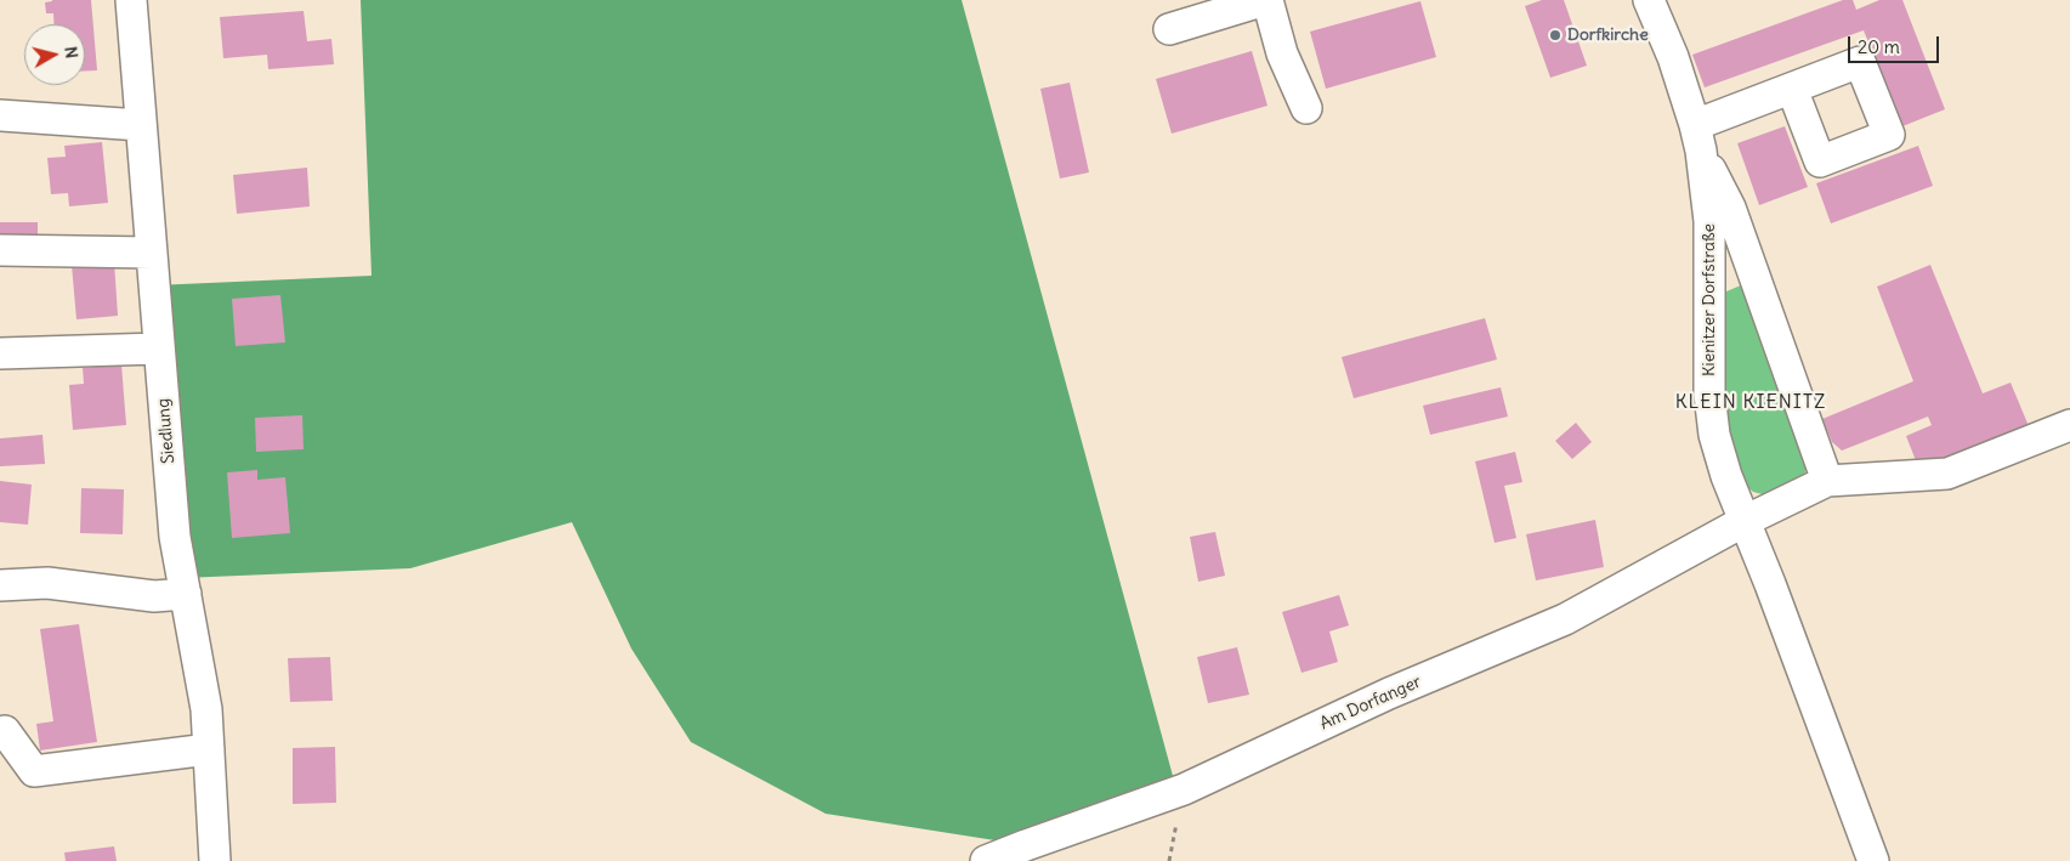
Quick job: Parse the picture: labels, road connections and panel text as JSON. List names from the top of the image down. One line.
{"streets":{"street":["Kienitzer Dorfstraße","Siedlung","Am Dorfanger"]},"crossings":[["Kienitzer Dorfstraße","Am Dorfanger"]],"districts":["KLEIN KIENITZ"],"places":["Dorfkirche"],"scale_bar":"20 m","north":"right"}
